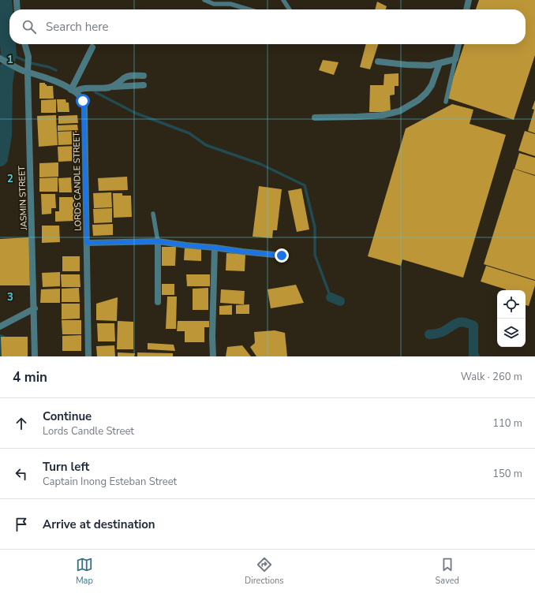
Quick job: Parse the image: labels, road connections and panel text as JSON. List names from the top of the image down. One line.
{"streets":{"street":["LORDS CANDLE STREET","JASMIN STREET"]},"crossings":[["LORDS CANDLE STREET","JASMIN STREET"]],"page":{"search":"Search here","heading":["4 min","Walk · 260 m"],"list":[["Continue","Lords Candle Street","110 m"],["Turn left","Captain Inong Esteban Street","150 m"],"Arrive at destination"],"nav":["Map","Directions","Saved"]},"grid":{"rows":["1","2","3"]}}
